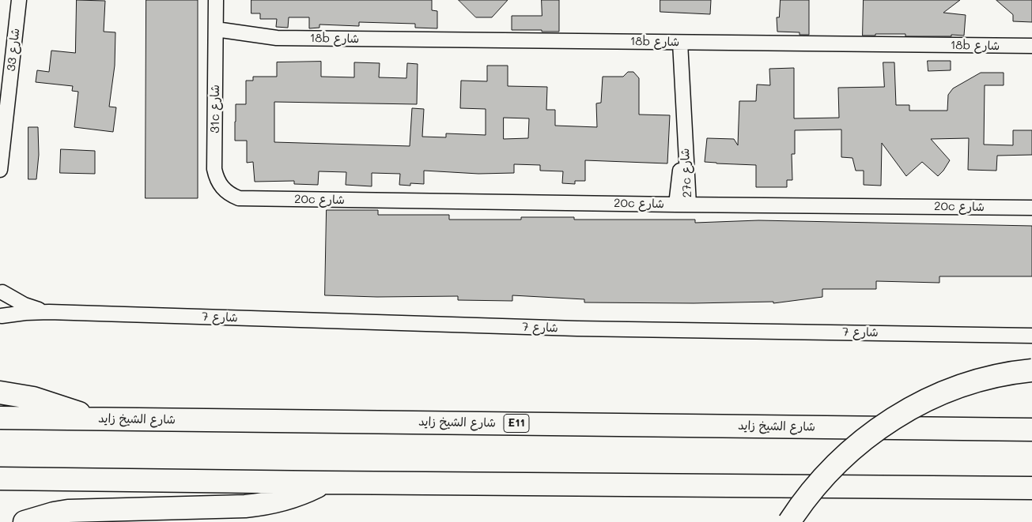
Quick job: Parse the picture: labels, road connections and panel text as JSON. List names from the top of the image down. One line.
{"streets":{"highway":["شارع الشيخ زايد","E11"],"street":["18b شارع","شارع 33","31c شارع","27c شارع","20c شارع","شارع 7"]},"crossings":[["18b شارع","31c شارع"],["18b شارع","27c شارع"],["31c شارع","20c شارع"],["27c شارع","20c شارع"]]}
